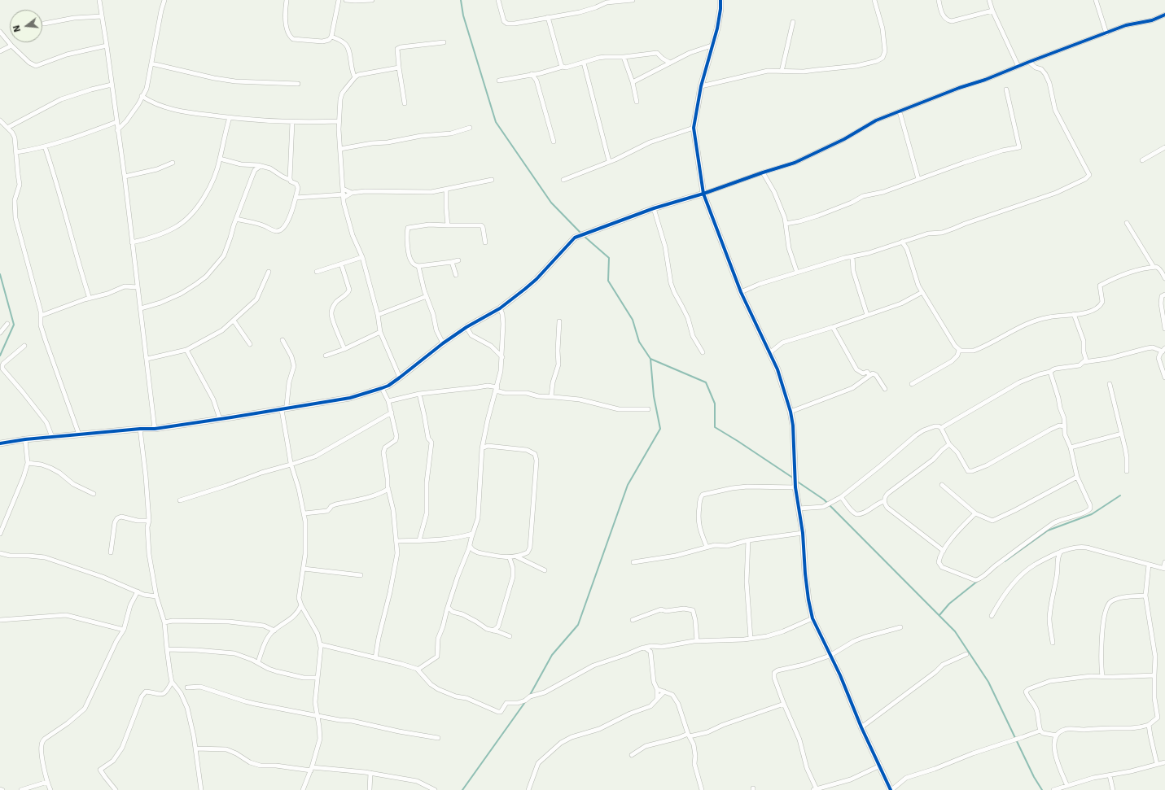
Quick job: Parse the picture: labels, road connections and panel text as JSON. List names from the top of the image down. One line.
{"north":"left"}
